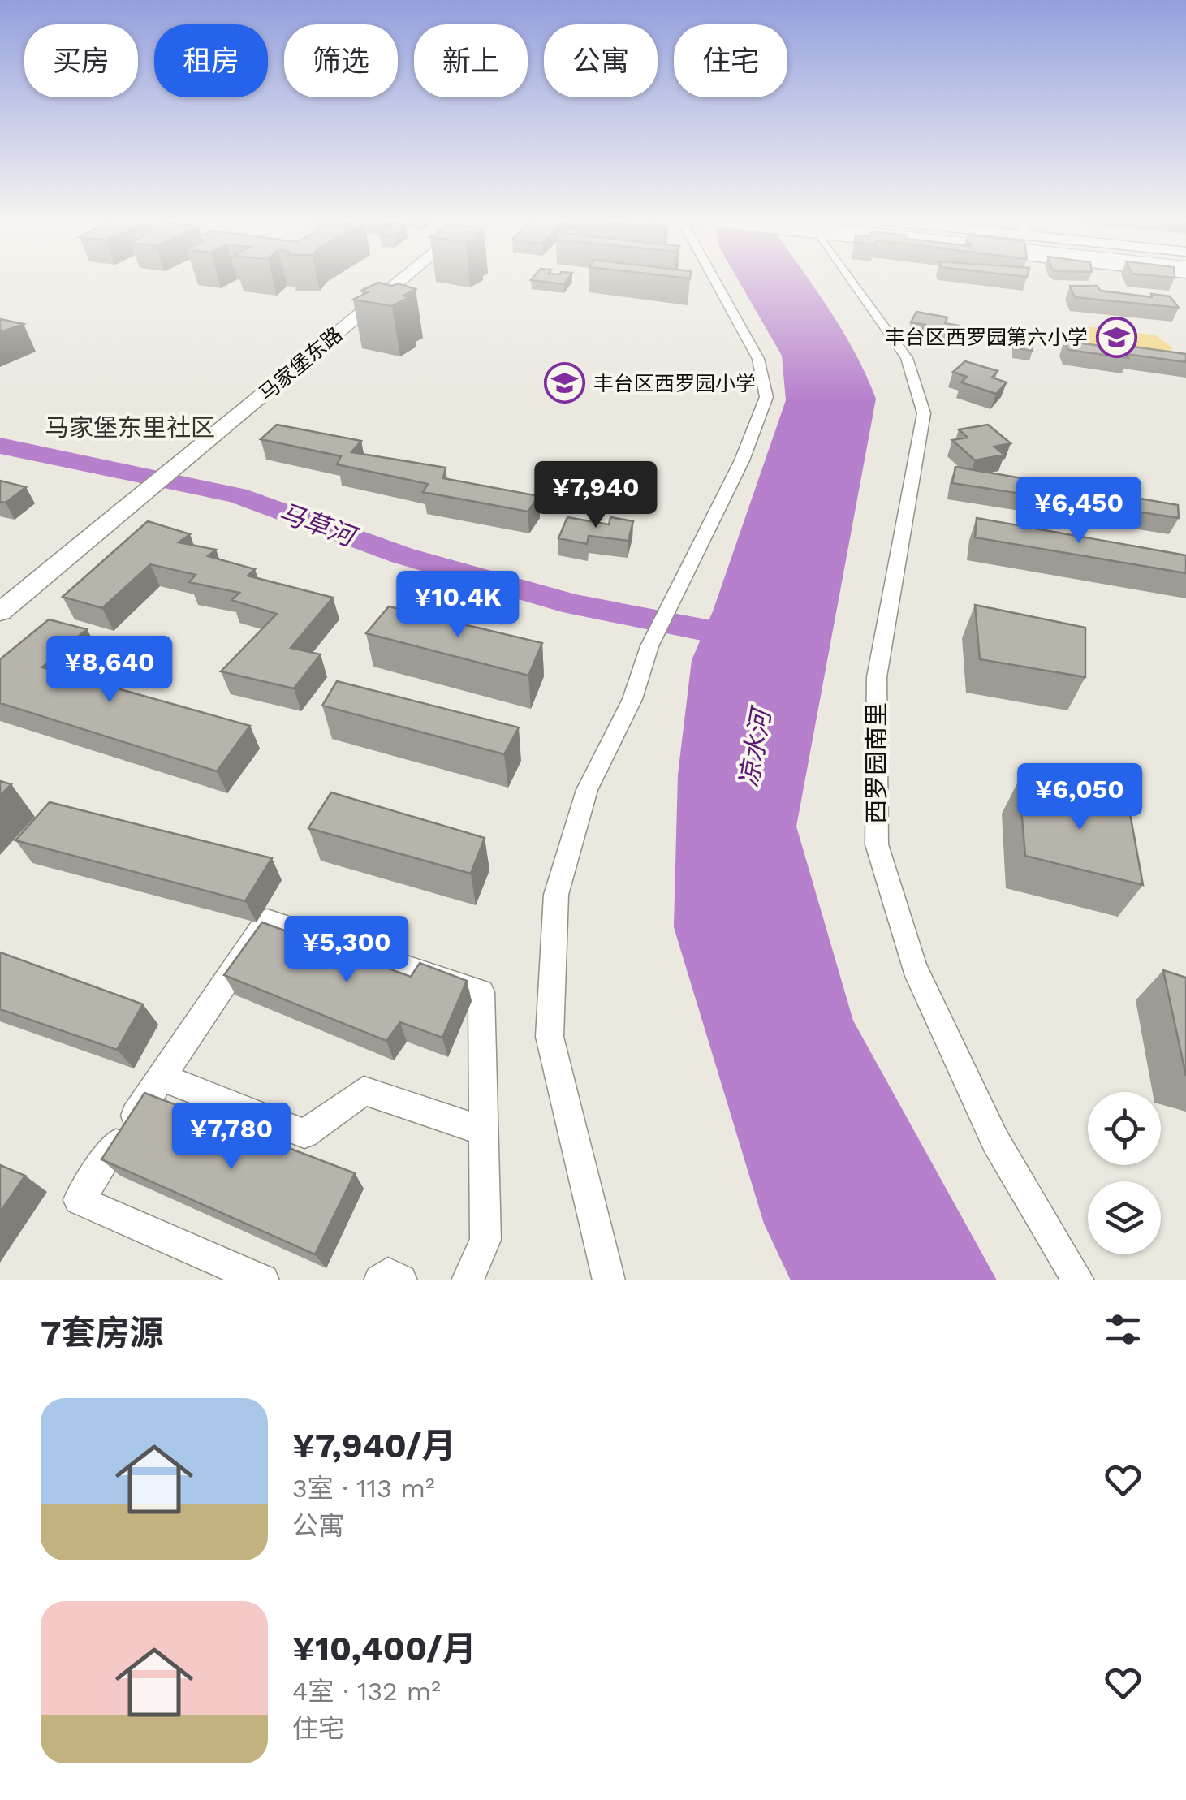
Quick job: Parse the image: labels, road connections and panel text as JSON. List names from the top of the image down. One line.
{"streets":{"main road":["马家堡东路"],"street":["西罗园南里"]},"districts":["马家堡东里社区"],"water":["马草河","凉水河"],"places":{"school or university":["丰台区西罗园第六小学","丰台区西罗园小学"]},"page":{"chip":["买房","租房","筛选","新上","公寓","住宅"],"price":["¥7,940","¥6,450","¥10.4K","¥8,640","¥6,050","¥5,300","¥7,780"],"heading":"7套房源","list":[{"name":"¥7,940/月","note":"3室 · 113 m² · 公寓"},{"name":"¥10,400/月","note":"4室 · 132 m² · 住宅"}]}}
